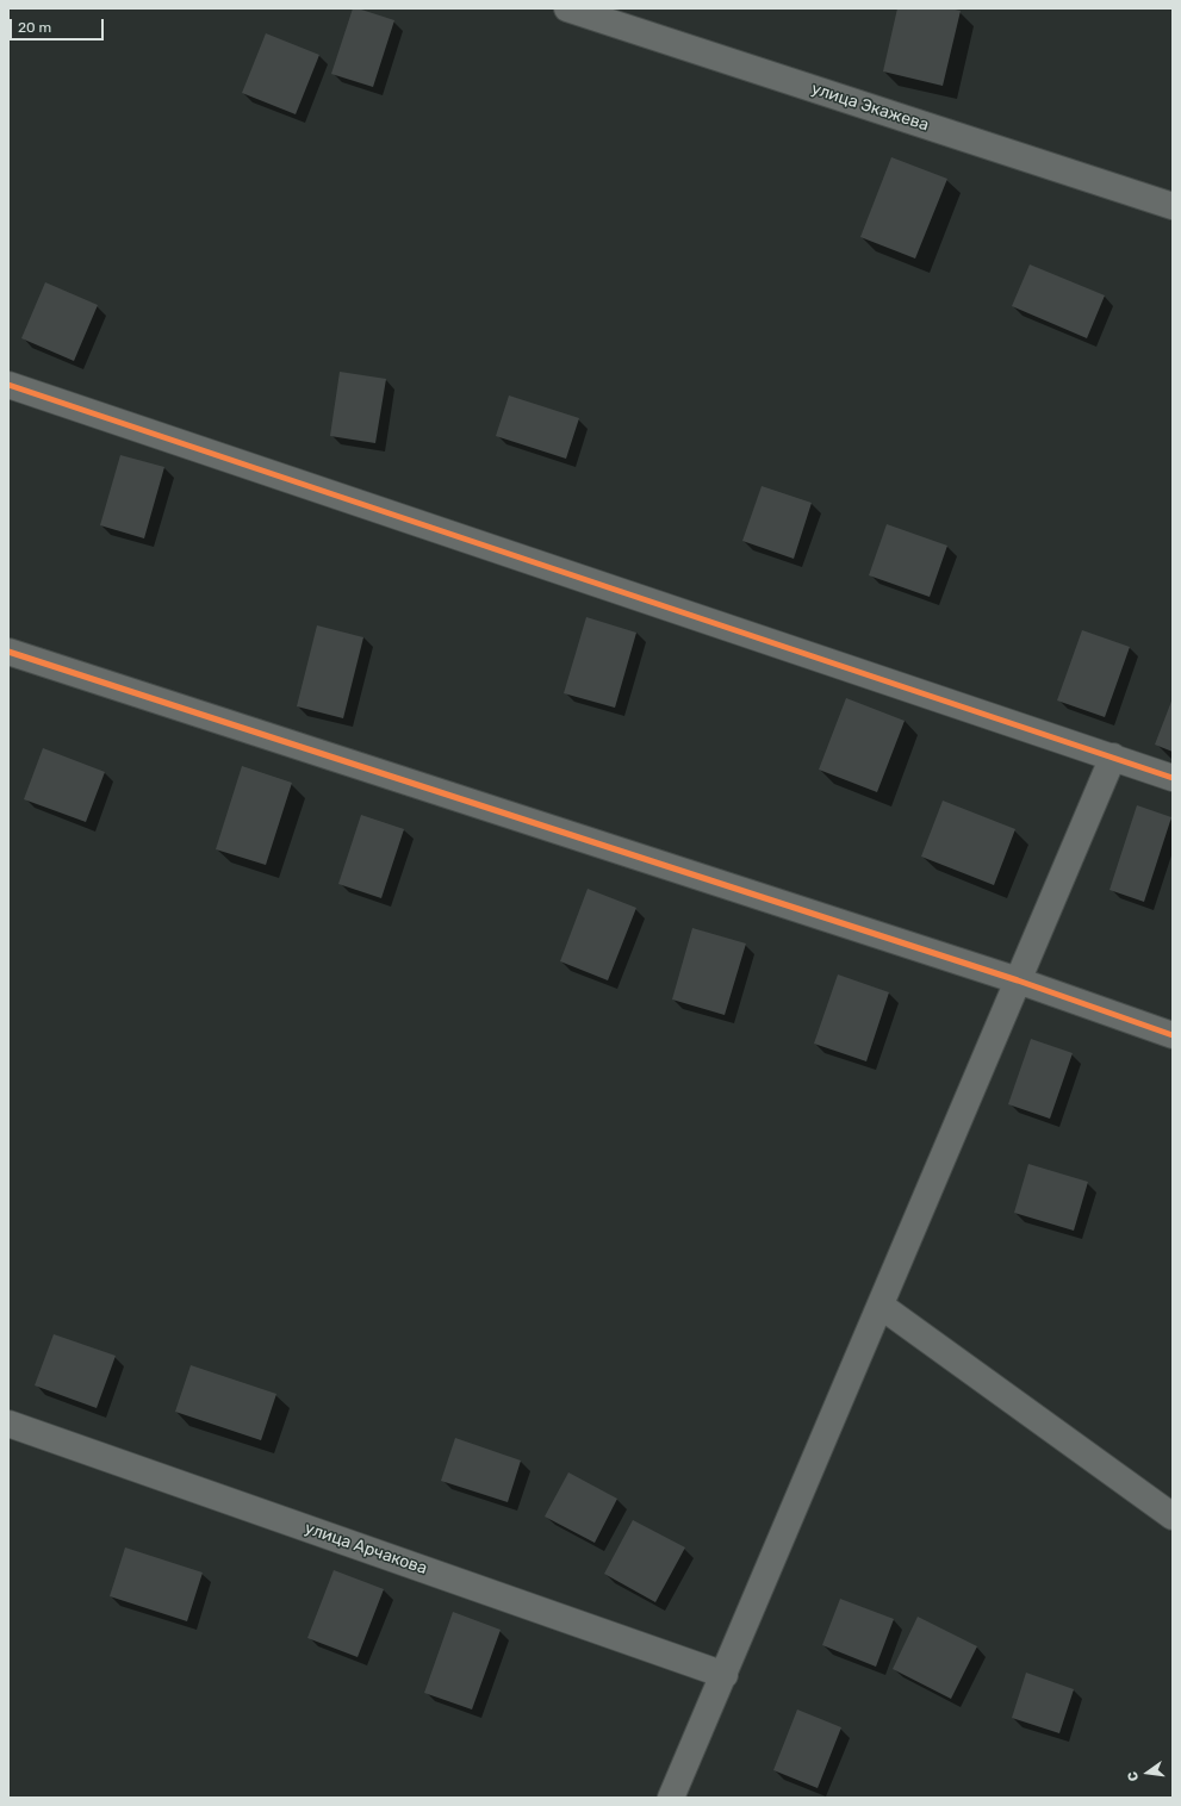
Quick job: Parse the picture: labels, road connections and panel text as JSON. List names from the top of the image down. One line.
{"streets":{"street":["улица Экажева","улица Арчакова"]},"scale_bar":"20 m","north":"left"}
